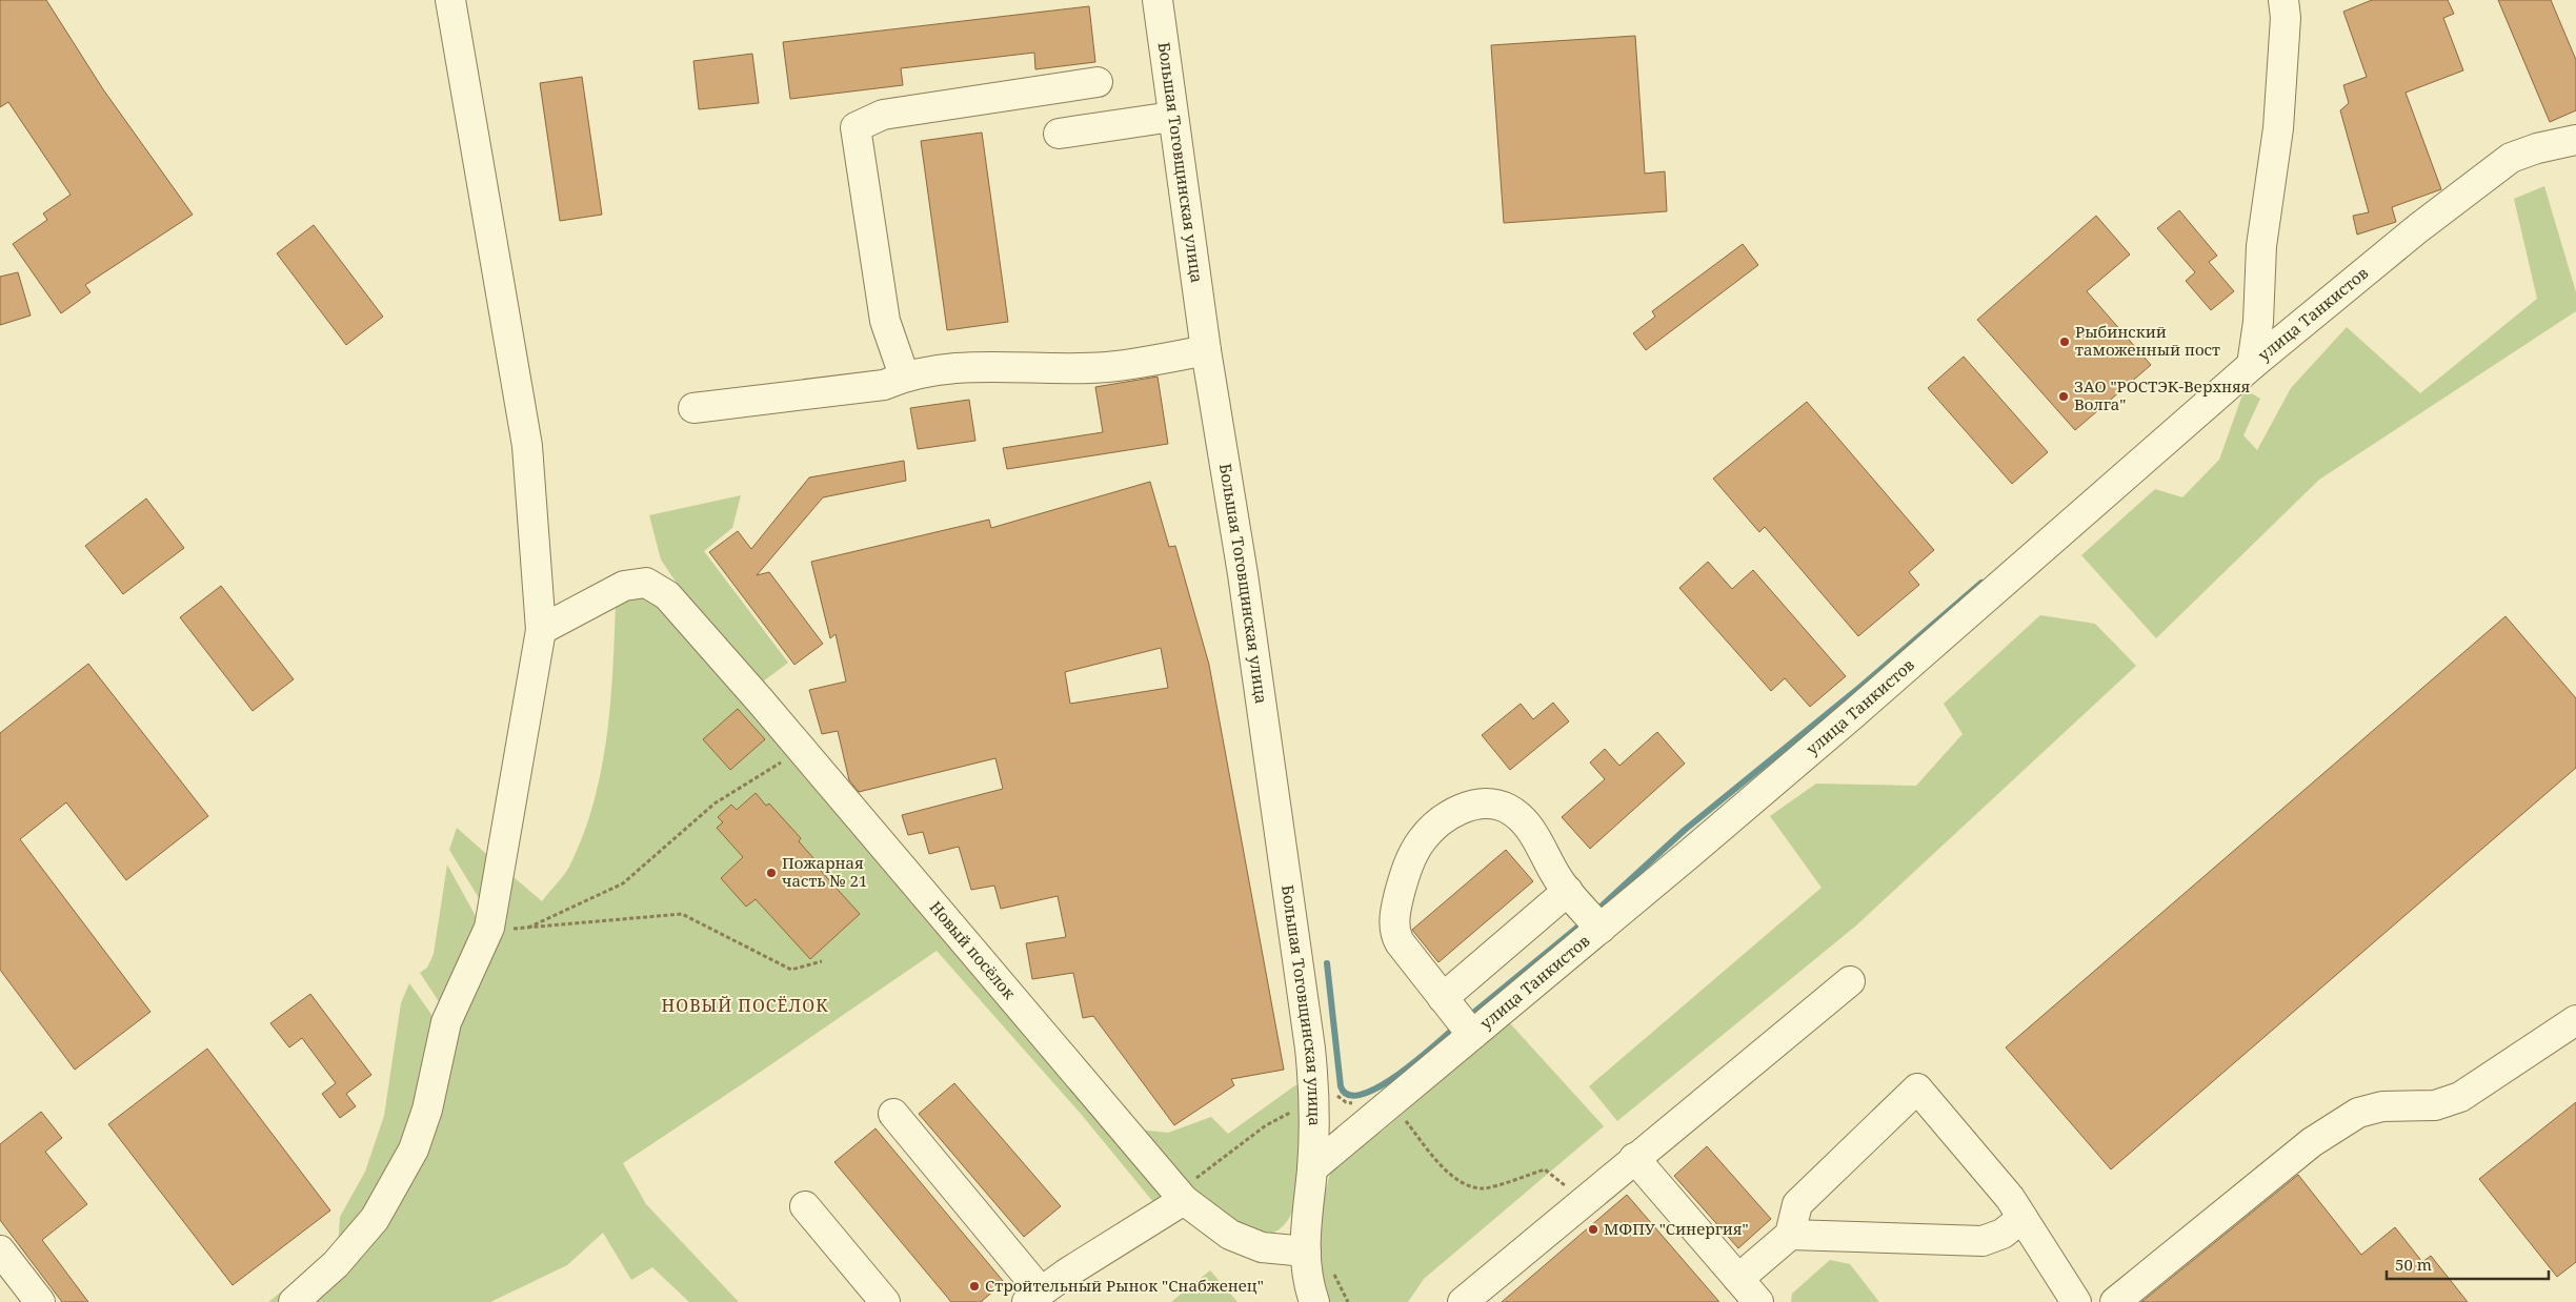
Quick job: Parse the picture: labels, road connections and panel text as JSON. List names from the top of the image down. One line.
{"streets":{"street":["Большая Тоговщинская улица","улица Танкистов","Новый посёлок"]},"crossings":[["Большая Тоговщинская улица","улица Танкистов"]],"districts":["НОВЫЙ ПОСЁЛОК"],"places":["Рыбинский таможенный пост","ЗАО \"РОСТЭК-Верхняя Волга\"","Пожарная часть № 21","МФПУ \"Синергия\"","Стройтельный Рынок \"Снабженец\""],"scale_bar":"50 m"}
